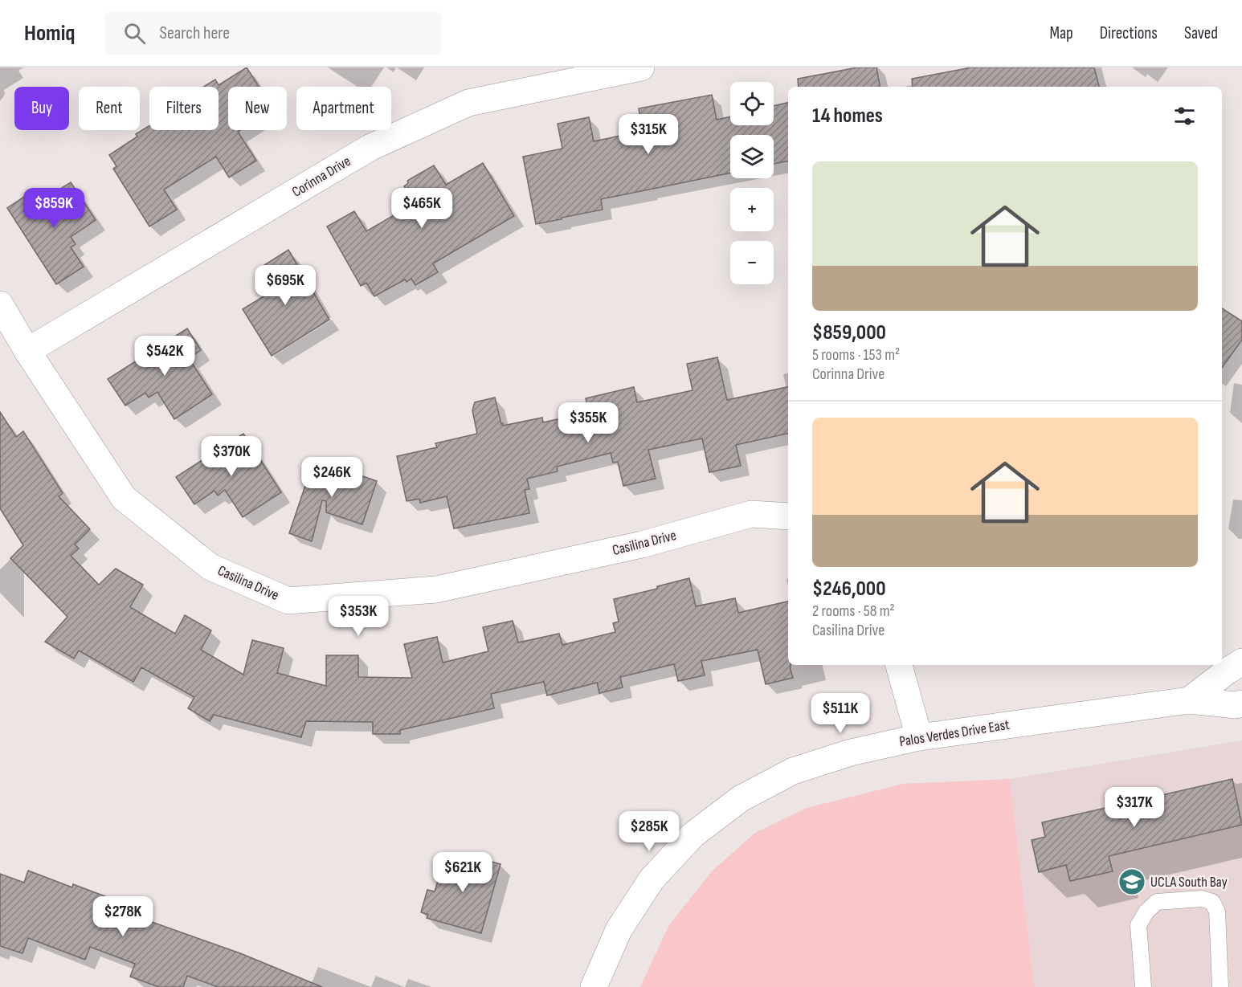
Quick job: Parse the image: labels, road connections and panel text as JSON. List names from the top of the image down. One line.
{"streets":{"street":["Corinna Drive","Casilina Drive","Palos Verdes Drive East"]},"crossings":[["Corinna Drive","Casilina Drive"]],"places":{"school or university":["UCLA South Bay"]},"page":{"header":"Homiq","search":"Search here","nav":["Map","Directions","Saved"],"map_buttons":["+","−"],"chip":["Buy","Rent","Filters","New","Apartment"],"heading":"14 homes","price":["$315K","$859K","$465K","$695K","$542K","$355K","$370K","$246K","$353K","$511K","$317K","$285K","$621K","$278K"],"list":[{"name":"$859,000","note":"5 rooms · 153 m² · Corinna Drive"},{"name":"$246,000","note":"2 rooms · 58 m² · Casilina Drive"}]}}
